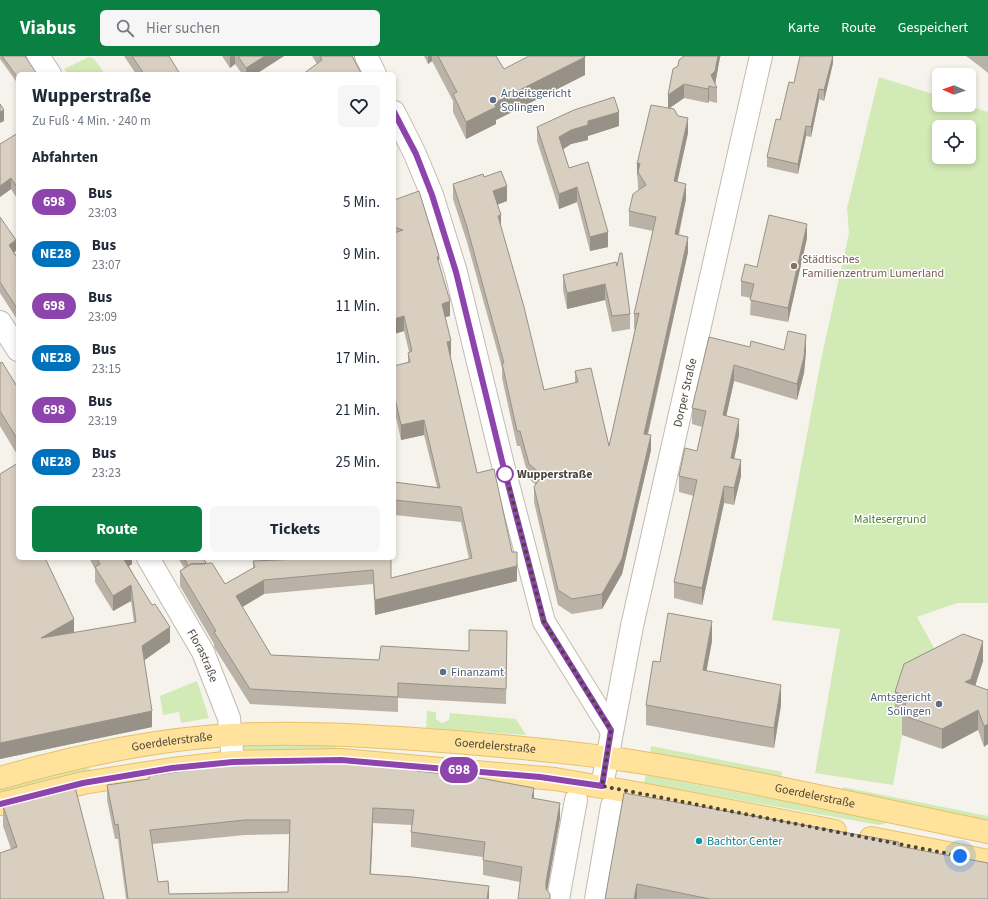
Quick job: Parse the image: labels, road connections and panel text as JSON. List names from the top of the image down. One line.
{"streets":{"main road":["Goerdelerstraße"],"street":["Dorper Straße","Florastraße"]},"crossings":[["Florastraße","Goerdelerstraße"]],"parks":["Maltesergrund"],"places":["Arbeitsgericht Solingen","Städtisches Familienzentrum Lumerland","Wupperstraße","Finanzamt","Amtsgericht Solingen","Bachtor Center"],"lines":["bus line 698"],"north":"left","page":{"header":"Viabus","search":"Hier suchen","nav":["Karte","Route","Gespeichert"],"on_map":"698","heading":[["Wupperstraße","Zu Fuß · 4 Min. · 240 m"],"Abfahrten"],"list":[{"mark":"698","name":"Bus","note":"23:03","value":"5 Min."},{"mark":"NE28","name":"Bus","note":"23:07","value":"9 Min."},{"mark":"698","name":"Bus","note":"23:09","value":"11 Min."},{"mark":"NE28","name":"Bus","note":"23:15","value":"17 Min."},{"mark":"698","name":"Bus","note":"23:19","value":"21 Min."},{"mark":"NE28","name":"Bus","note":"23:23","value":"25 Min."}],"buttons":["Route","Tickets"]}}
